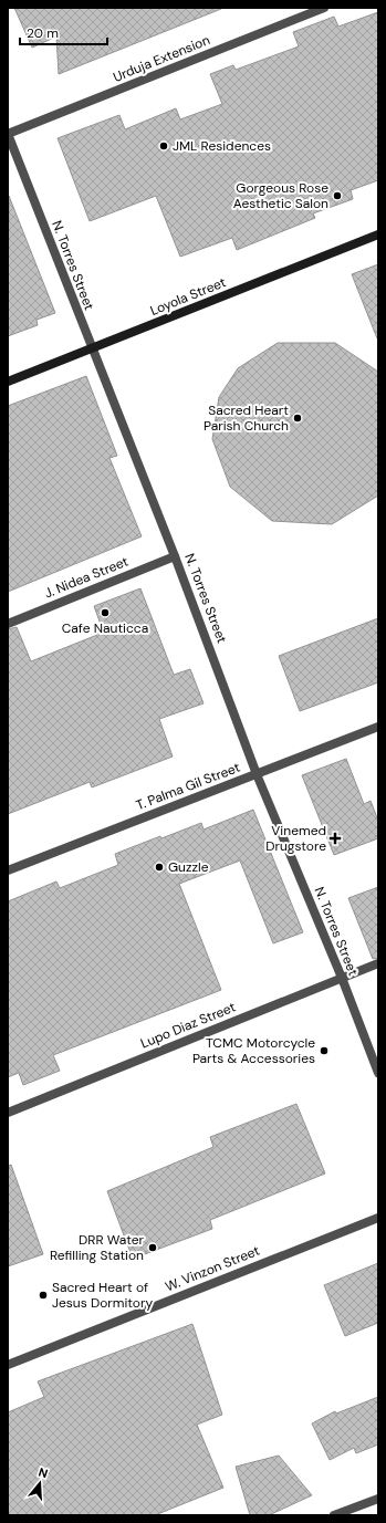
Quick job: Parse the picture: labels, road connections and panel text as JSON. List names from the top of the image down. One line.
{"streets":{"main road":["Loyola Street"],"street":["Urduja Extension","N. Torres Street","J. Nidea Street","T. Palma Gil Street","Lupo Diaz Street","W. Vinzon Street"]},"crossings":[["Urduja Extension","N. Torres Street"],["N. Torres Street","Loyola Street"],["N. Torres Street","J. Nidea Street"],["N. Torres Street","T. Palma Gil Street"],["N. Torres Street","Lupo Diaz Street"]],"places":{"other":["JML Residences","Gorgeous Rose Aesthetic Salon","Sacred Heart Parish Church","Cafe Nauticca","Guzzle","TCMC Motorcycle Parts & Accessories","DRR Water Refilling Station","Sacred Heart of Jesus Dormitory"],"health":["Vinemed Drugstore"]},"scale_bar":"20 m","north":"top"}
